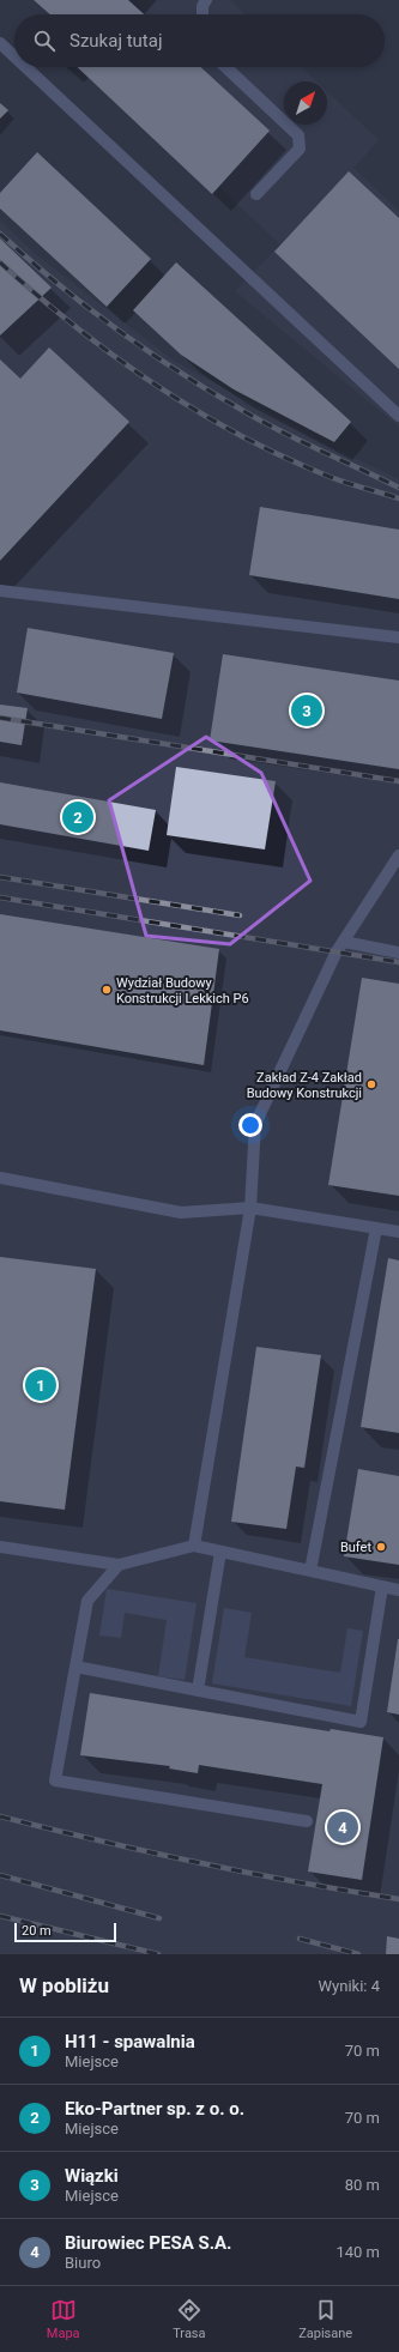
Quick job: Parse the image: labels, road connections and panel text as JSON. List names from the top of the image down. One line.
{"places":["Wydział Budowy Konstrukcji Lekkich P6","Zakład Z-4 Zakład Budowy Konstrukcji","Bufet"],"scale_bar":"20 m","north":"top right","page":{"search":"Szukaj tutaj","pins":["3","2","1","4"],"scale":"20 m","heading":["W pobliżu","Wyniki: 4"],"list":[{"mark":"1","name":"H11 - spawalnia","note":"Miejsce","value":"70 m"},{"mark":"2","name":"Eko-Partner sp. z o. o.","note":"Miejsce","value":"70 m"},{"mark":"3","name":"Wiązki","note":"Miejsce","value":"80 m"},{"mark":"4","name":"Biurowiec PESA S.A.","note":"Biuro","value":"140 m"}],"nav":["Mapa","Trasa","Zapisane"]}}
